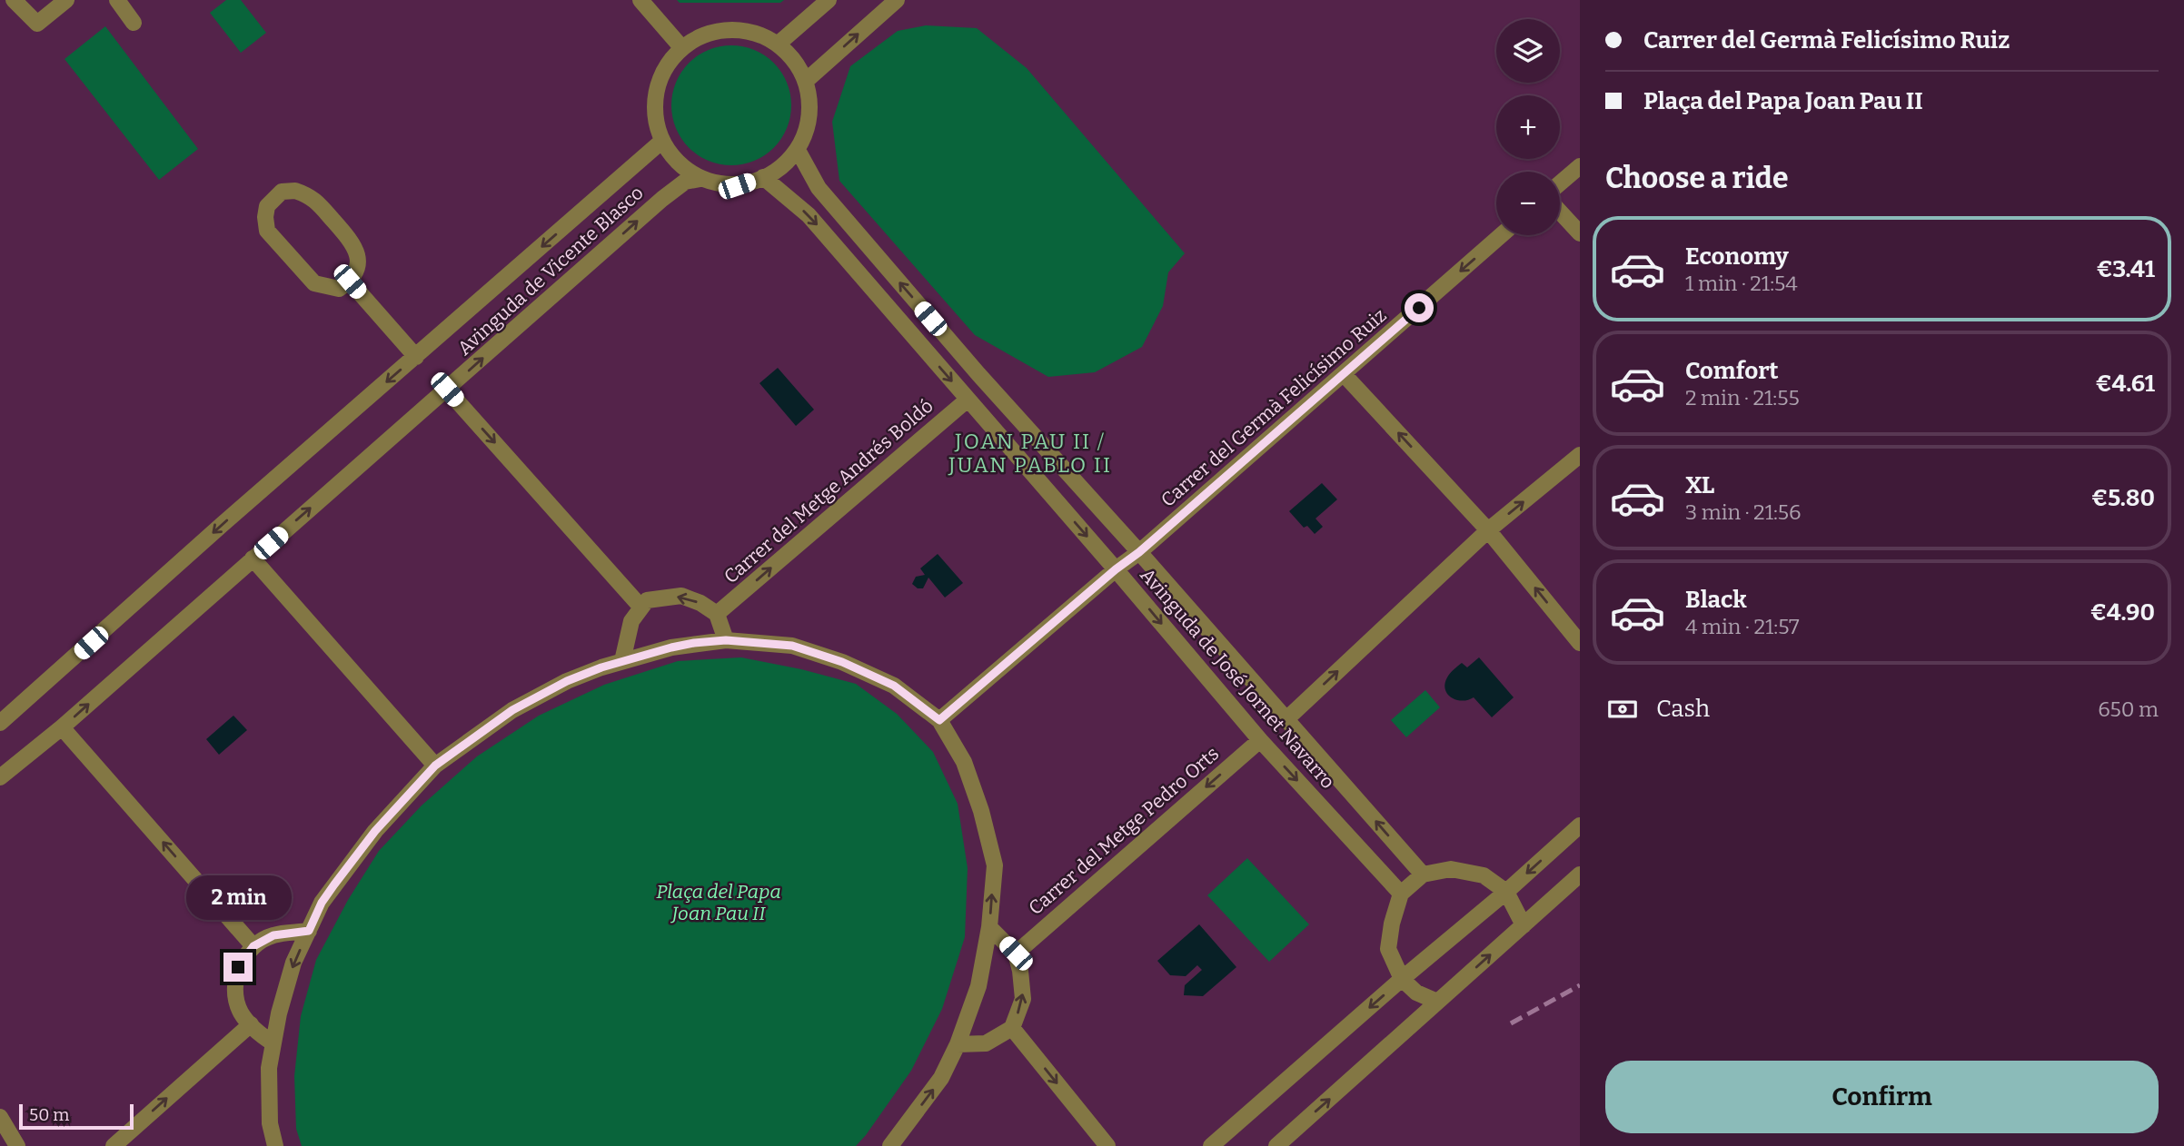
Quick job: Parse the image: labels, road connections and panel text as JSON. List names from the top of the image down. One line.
{"streets":{"street":["Avinguda de Vicente Blasco","Carrer del Germà Felicísimo Ruiz","Carrer del Metge Andrés Boldó","Avinguda de José Jornet Navarro","Carrer del Metge Pedro Orts"]},"crossings":[["Avinguda de Vicente Blasco","Avinguda de José Jornet Navarro"],["Carrer del Germà Felicísimo Ruiz","Avinguda de José Jornet Navarro"],["Carrer del Metge Andrés Boldó","Avinguda de José Jornet Navarro"],["Avinguda de José Jornet Navarro","Carrer del Metge Pedro Orts"]],"one_way":["Carrer del Metge Andrés Boldó","Carrer del Metge Pedro Orts"],"districts":["JOAN PAU II / JUAN PABLO II"],"parks":["Plaça del Papa Joan Pau II"],"scale_bar":"50 m","page":{"banner":["Carrer del Germà Felicísimo Ruiz","Plaça del Papa Joan Pau II"],"map_buttons":["+","−"],"heading":"Choose a ride","list":[{"name":"Economy","note":"1 min · 21:54","value":"€3.41"},{"name":"Comfort","note":"2 min · 21:55","value":"€4.61"},{"name":"XL","note":"3 min · 21:56","value":"€5.80"},{"name":"Black","note":"4 min · 21:57","value":"€4.90"}],"pay":["Cash","650 m"],"bubble":"2 min","buttons":"Confirm","scale":"50 m"}}
